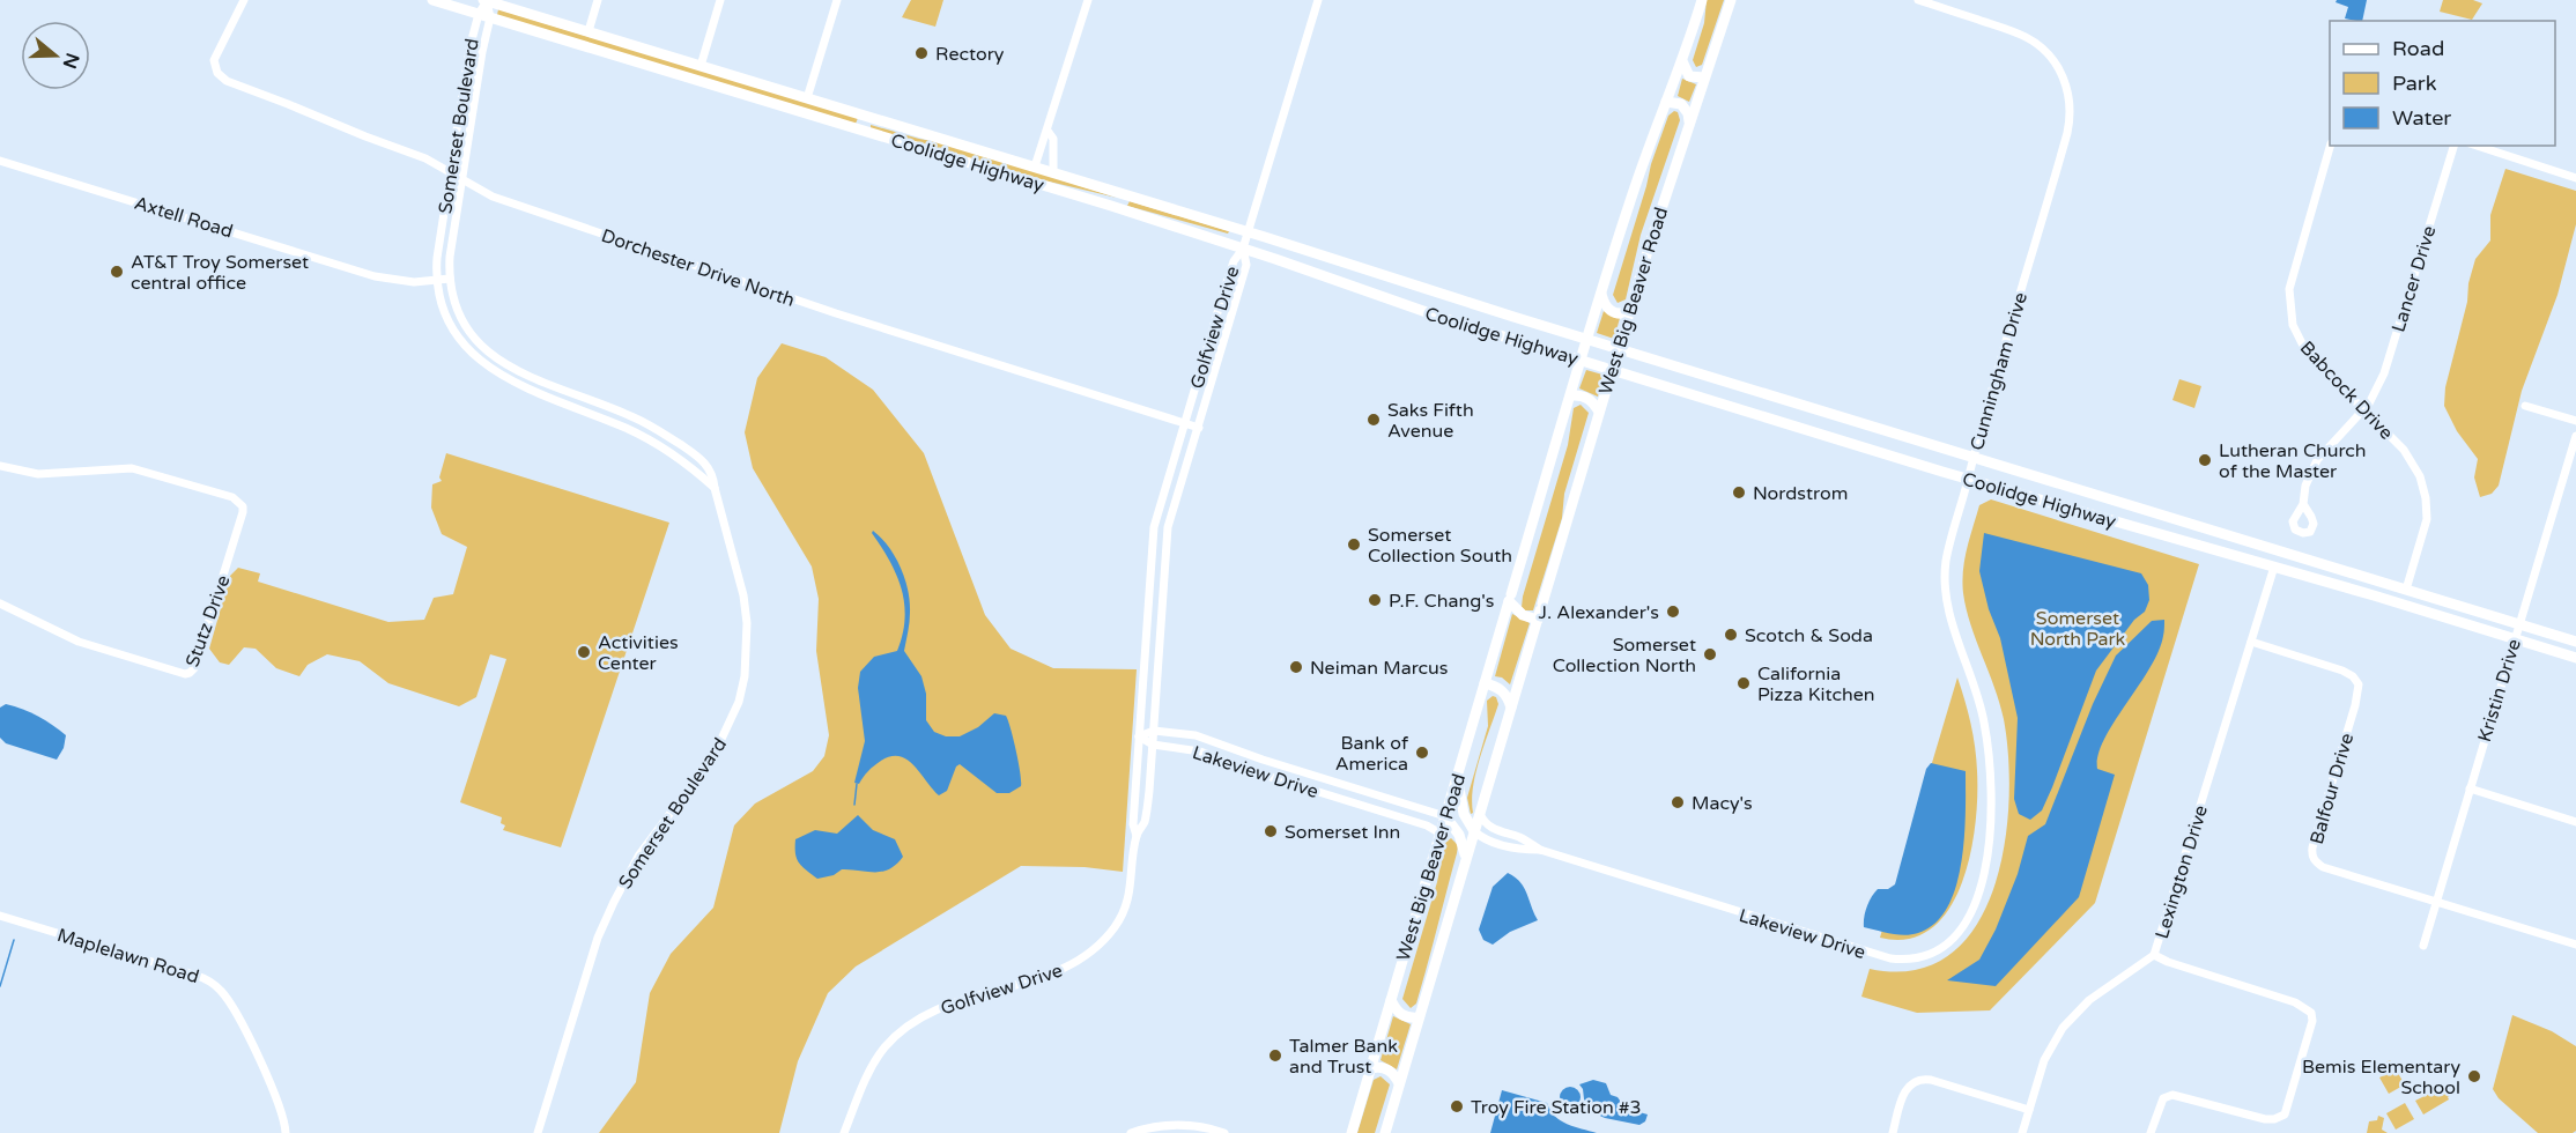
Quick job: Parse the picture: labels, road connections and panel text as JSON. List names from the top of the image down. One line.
{"streets":{"main road":["Coolidge Highway","West Big Beaver Road"],"street":["Somerset Boulevard","Axtell Road","Dorchester Drive North","Lancer Drive","Golfview Drive","Cunningham Drive","Babcock Drive","Stutz Drive","Kristin Drive","Lakeview Drive","Balfour Drive","Lexington Drive","Maplelawn Road"]},"crossings":[["Somerset Boulevard","Coolidge Highway"],["Somerset Boulevard","Axtell Road"],["Somerset Boulevard","Dorchester Drive North"],["Coolidge Highway","West Big Beaver Road"],["Coolidge Highway","Golfview Drive"],["Coolidge Highway","Cunningham Drive"],["Coolidge Highway","Babcock Drive"],["Coolidge Highway","Kristin Drive"],["Coolidge Highway","Lexington Drive"],["Dorchester Drive North","Golfview Drive"],["Lancer Drive","Babcock Drive"],["West Big Beaver Road","Lakeview Drive"],["Golfview Drive","Lakeview Drive"],["Cunningham Drive","Lakeview Drive"],["Kristin Drive","Balfour Drive"],["Balfour Drive","Lexington Drive"]],"parks":["Somerset North Park"],"places":["Rectory","AT&T Troy Somerset central office","Saks Fifth Avenue","Lutheran Church of the Master","Nordstrom","Somerset Collection South","P.F. Chang's","J. Alexander's","Scotch & Soda","Activities Center","Somerset Collection North","Neiman Marcus","California Pizza Kitchen","Bank of America","Macy's","Somerset Inn","Talmer Bank and Trust","Bemis Elementary School","Troy Fire Station #3"],"legend":["Road","Park","Water"],"north":"right"}
